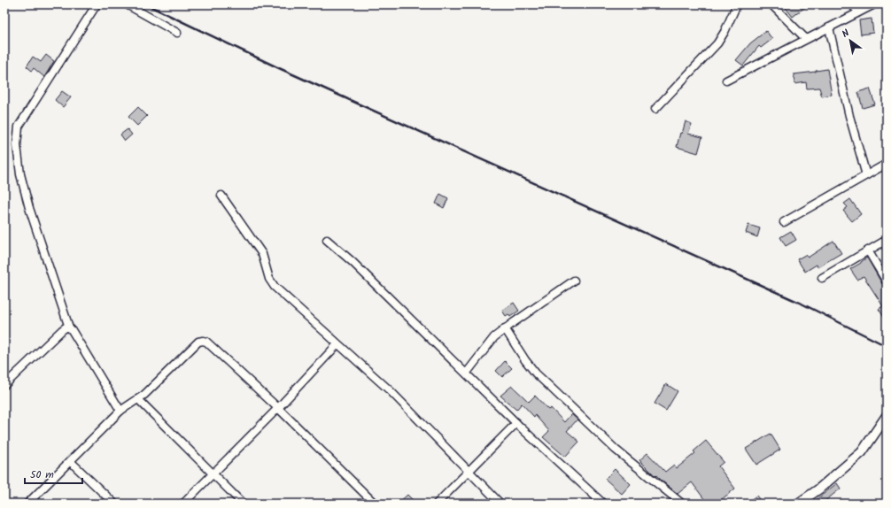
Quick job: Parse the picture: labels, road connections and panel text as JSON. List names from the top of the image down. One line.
{"scale_bar":"50 m","north":"top left"}
